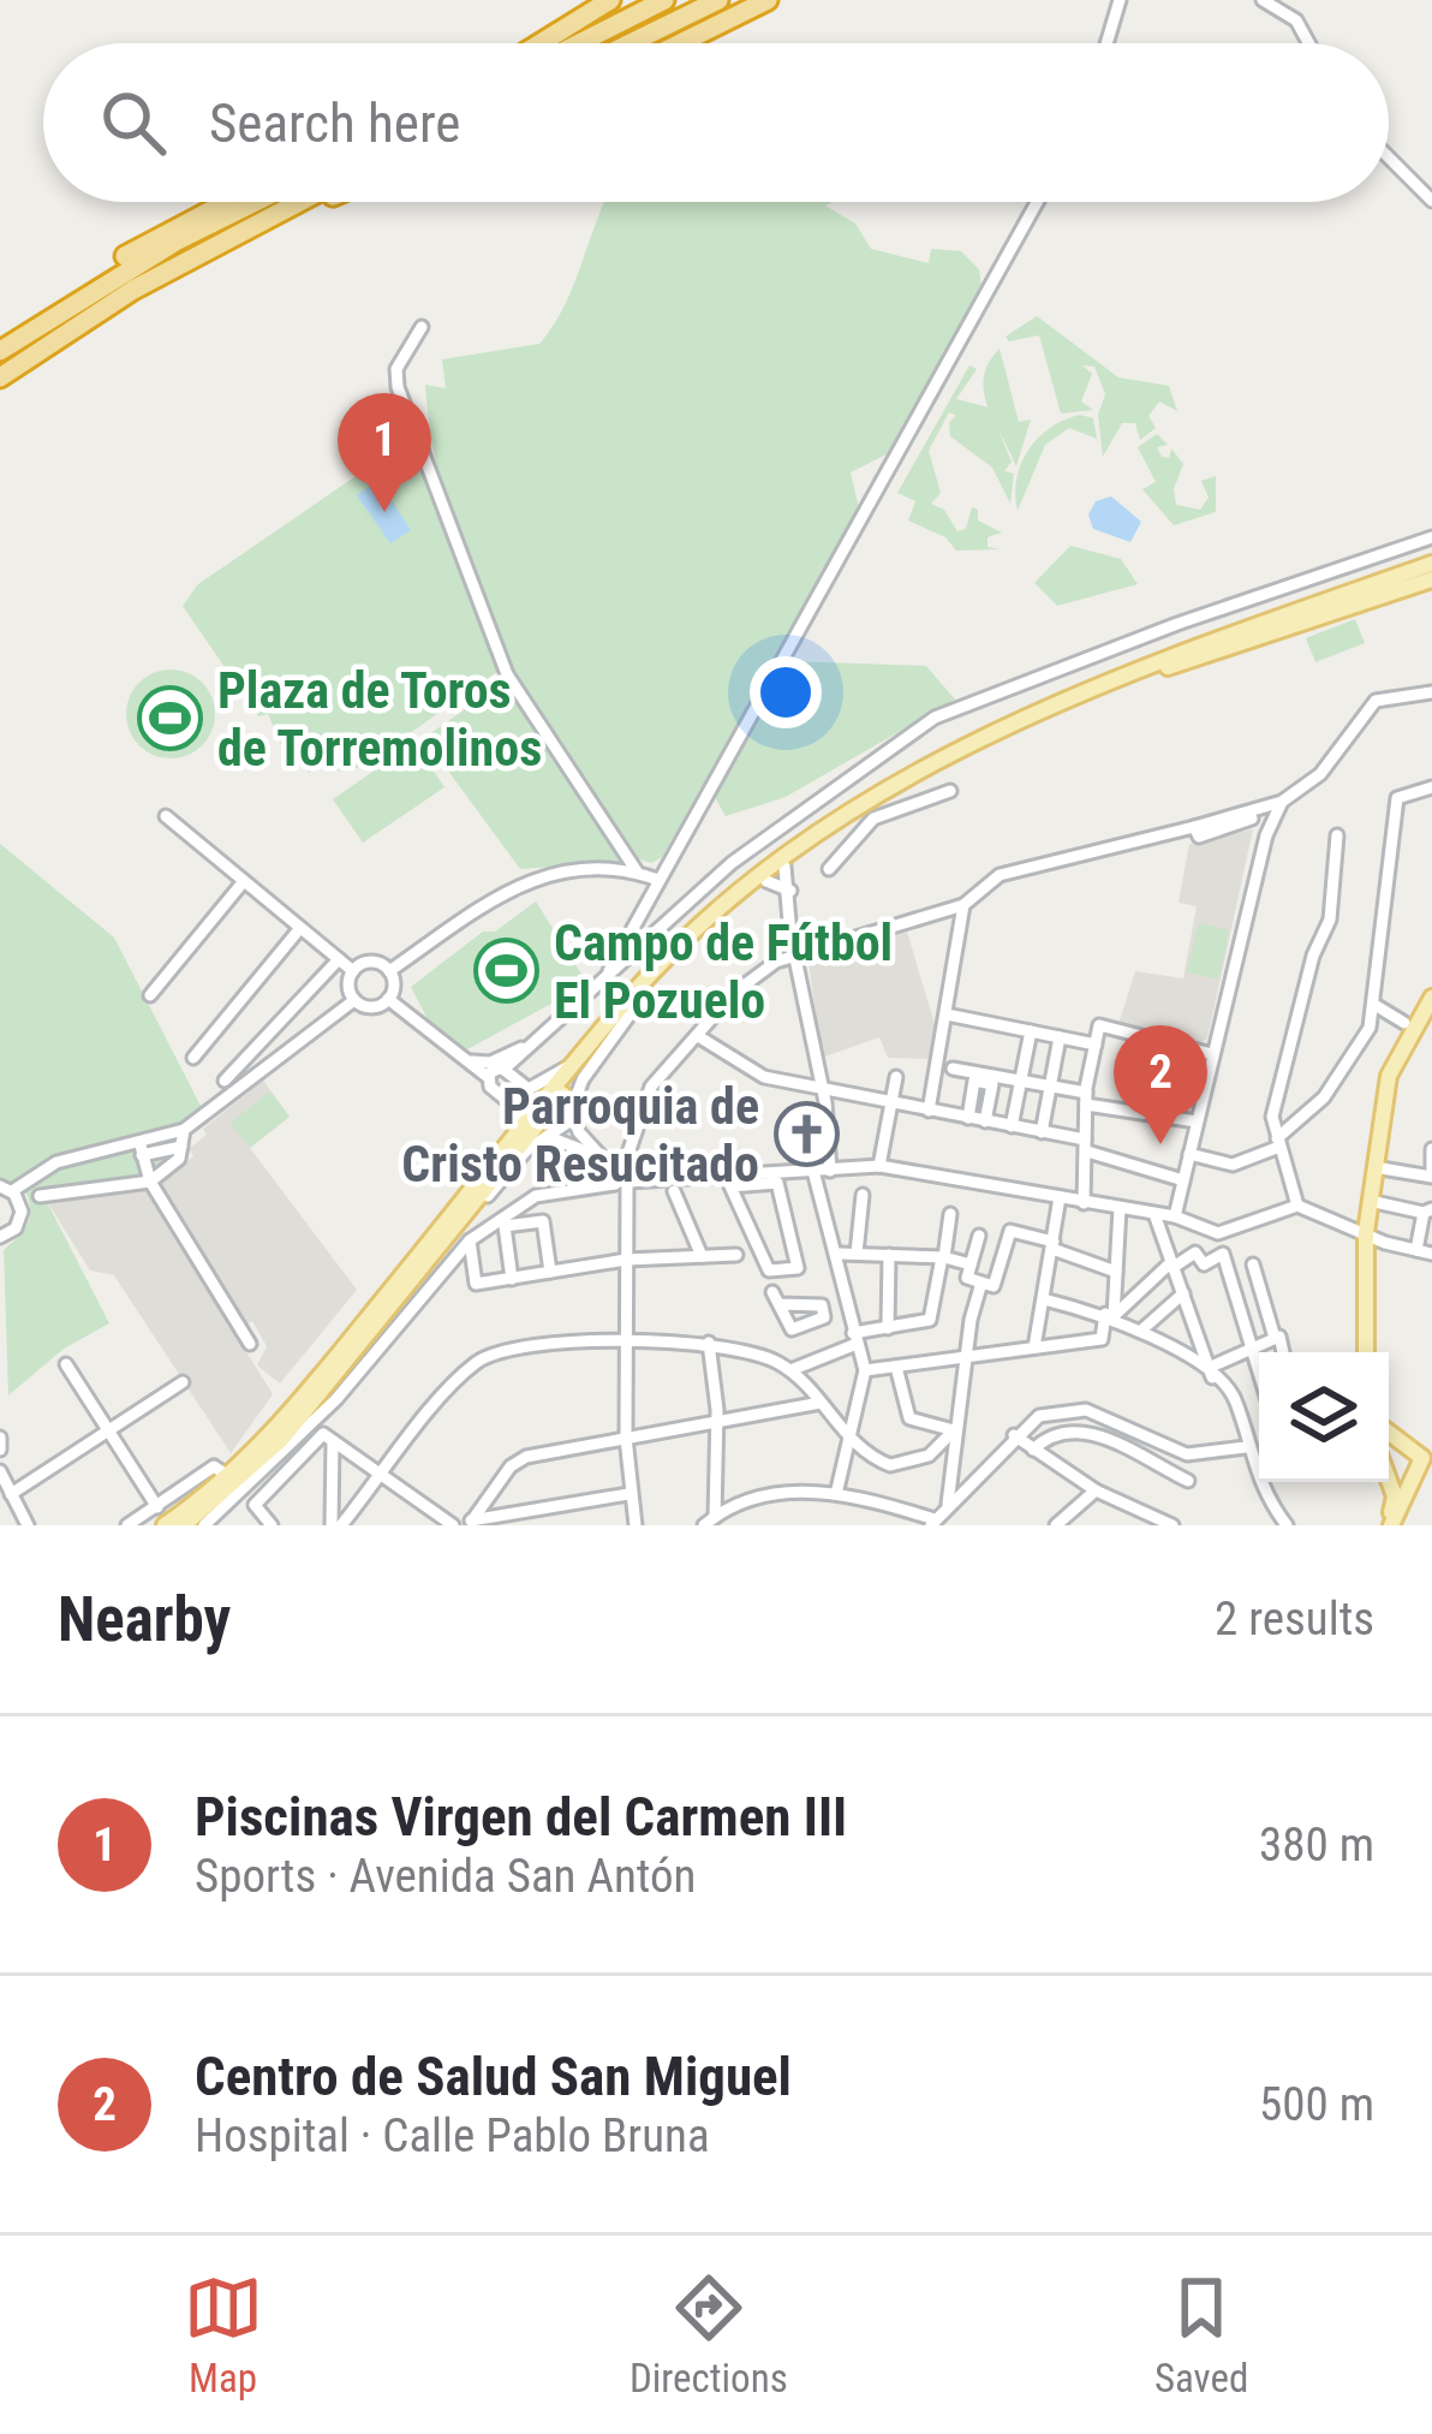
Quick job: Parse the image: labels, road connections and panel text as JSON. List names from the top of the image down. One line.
{"places":{"sports":["Plaza de Toros de Torremolinos","Campo de Fútbol El Pozuelo"],"church":["Parroquia de Cristo Resucitado"]},"page":{"search":"Search here","pins":["1","2"],"heading":["Nearby","2 results"],"list":[{"mark":"1","name":"Piscinas Virgen del Carmen III","note":"Sports · Avenida San Antón","value":"380 m"},{"mark":"2","name":"Centro de Salud San Miguel","note":"Hospital · Calle Pablo Bruna","value":"500 m"}],"nav":["Map","Directions","Saved"]}}
